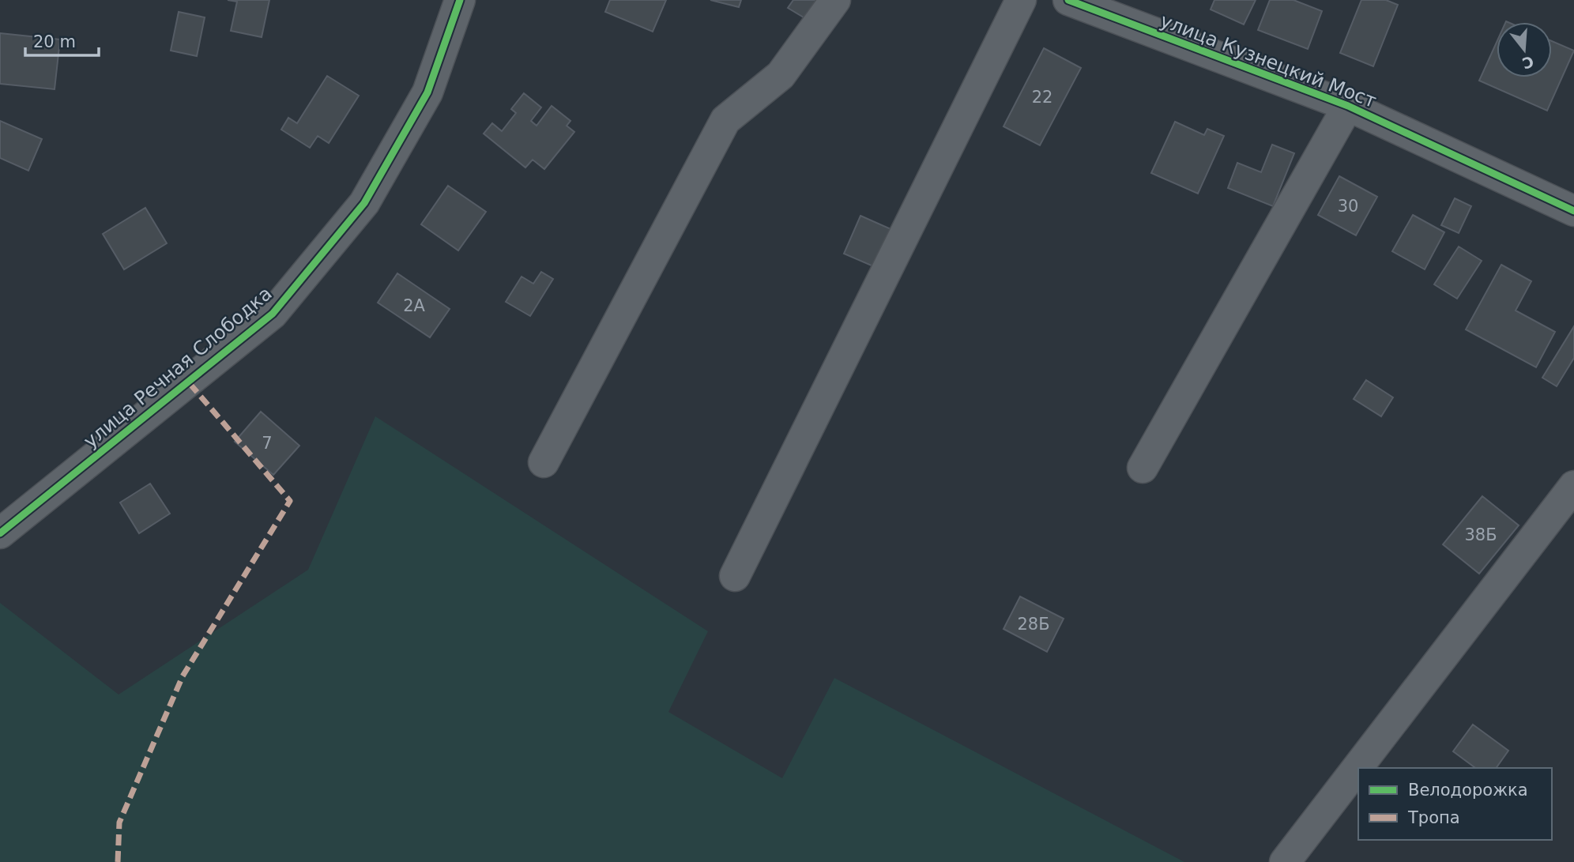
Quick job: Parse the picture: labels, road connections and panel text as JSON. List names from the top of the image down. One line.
{"streets":{"street":["улица Кузнецкий Мост","улица Речная Слободка"]},"house_numbers":["22","30","2А","7","38Б","28Б"],"legend":["Велодорожка","Тропа"],"scale_bar":"20 m","north":"bottom"}
